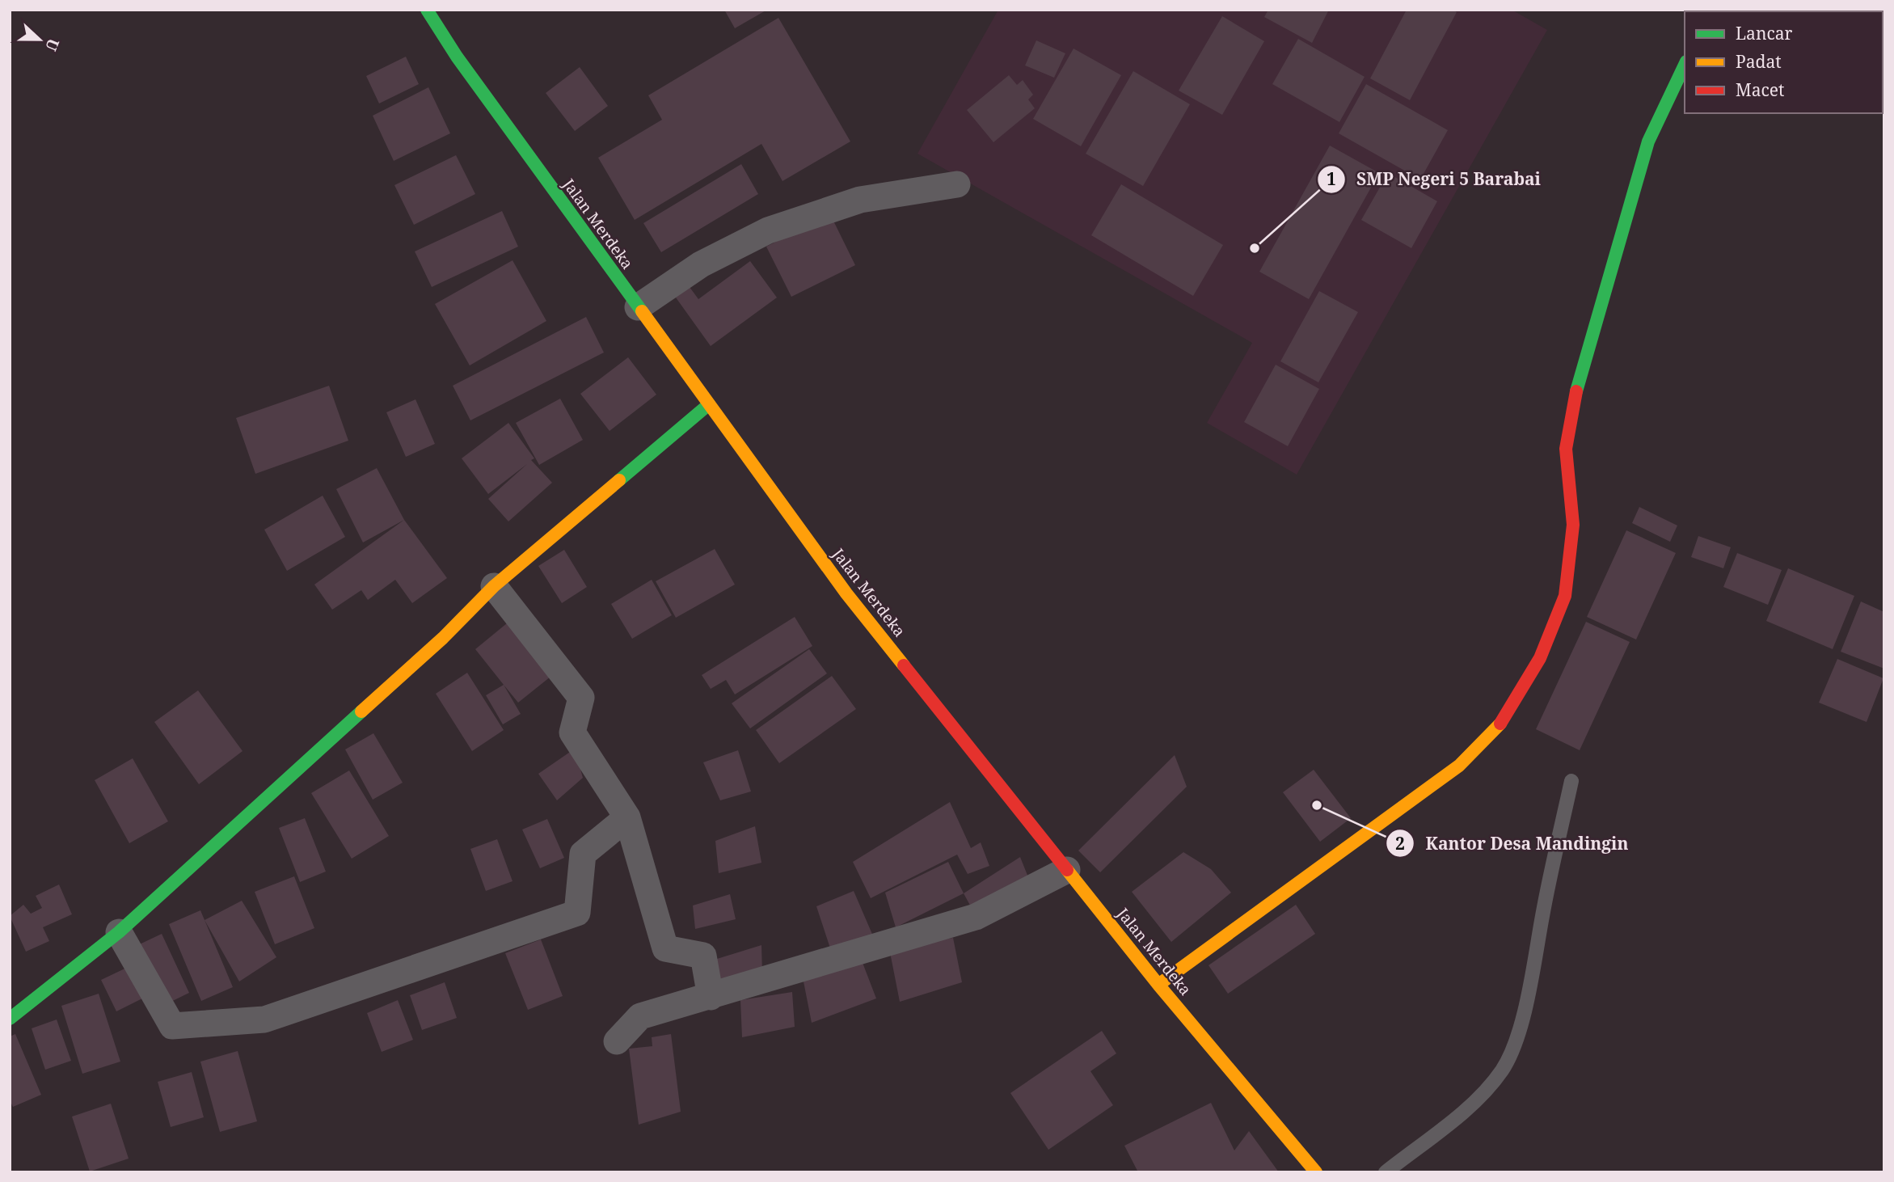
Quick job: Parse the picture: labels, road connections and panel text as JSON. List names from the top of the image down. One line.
{"streets":{"street":["Jalan Merdeka"]},"places":["SMP Negeri 5 Barabai","Kantor Desa Mandingin"],"legend":["Lancar","Padat","Macet"],"north":"right"}
